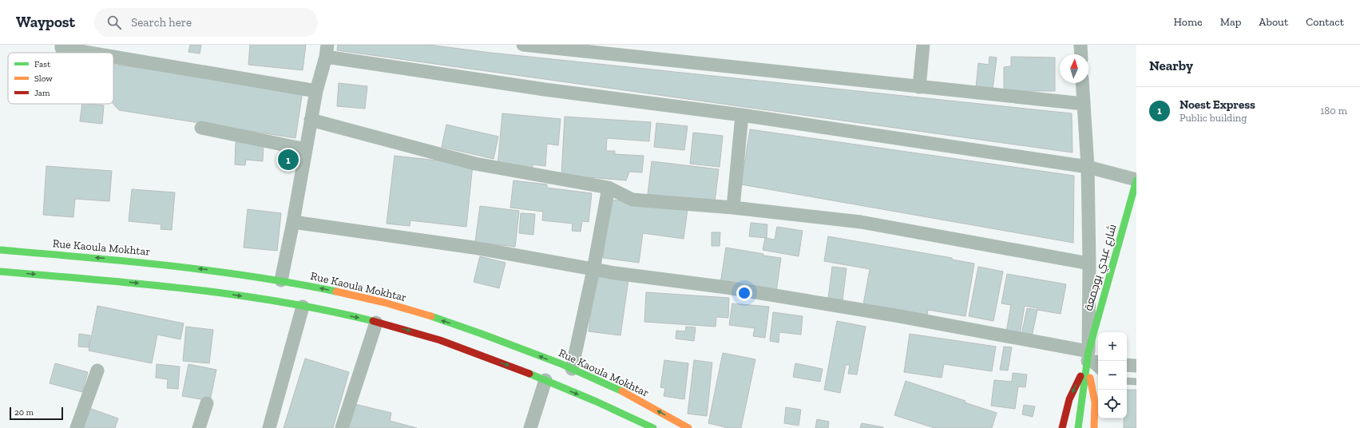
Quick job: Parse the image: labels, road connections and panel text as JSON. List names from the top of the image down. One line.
{"streets":{"main road":["Rue Kaoula Mokhtar","شارع عبدي بوجمعة"]},"legend":["Fast","Slow","Jam"],"scale_bar":"20 m","north":"top","page":{"header":"Waypost","search":"Search here","nav":["Home","Map","About","Contact"],"heading":"Nearby","list":[{"mark":"1","name":"Noest Express","note":"Public building","value":"180 m"}],"pins":"1","map_buttons":["+","−"],"scale":"20 m"}}
